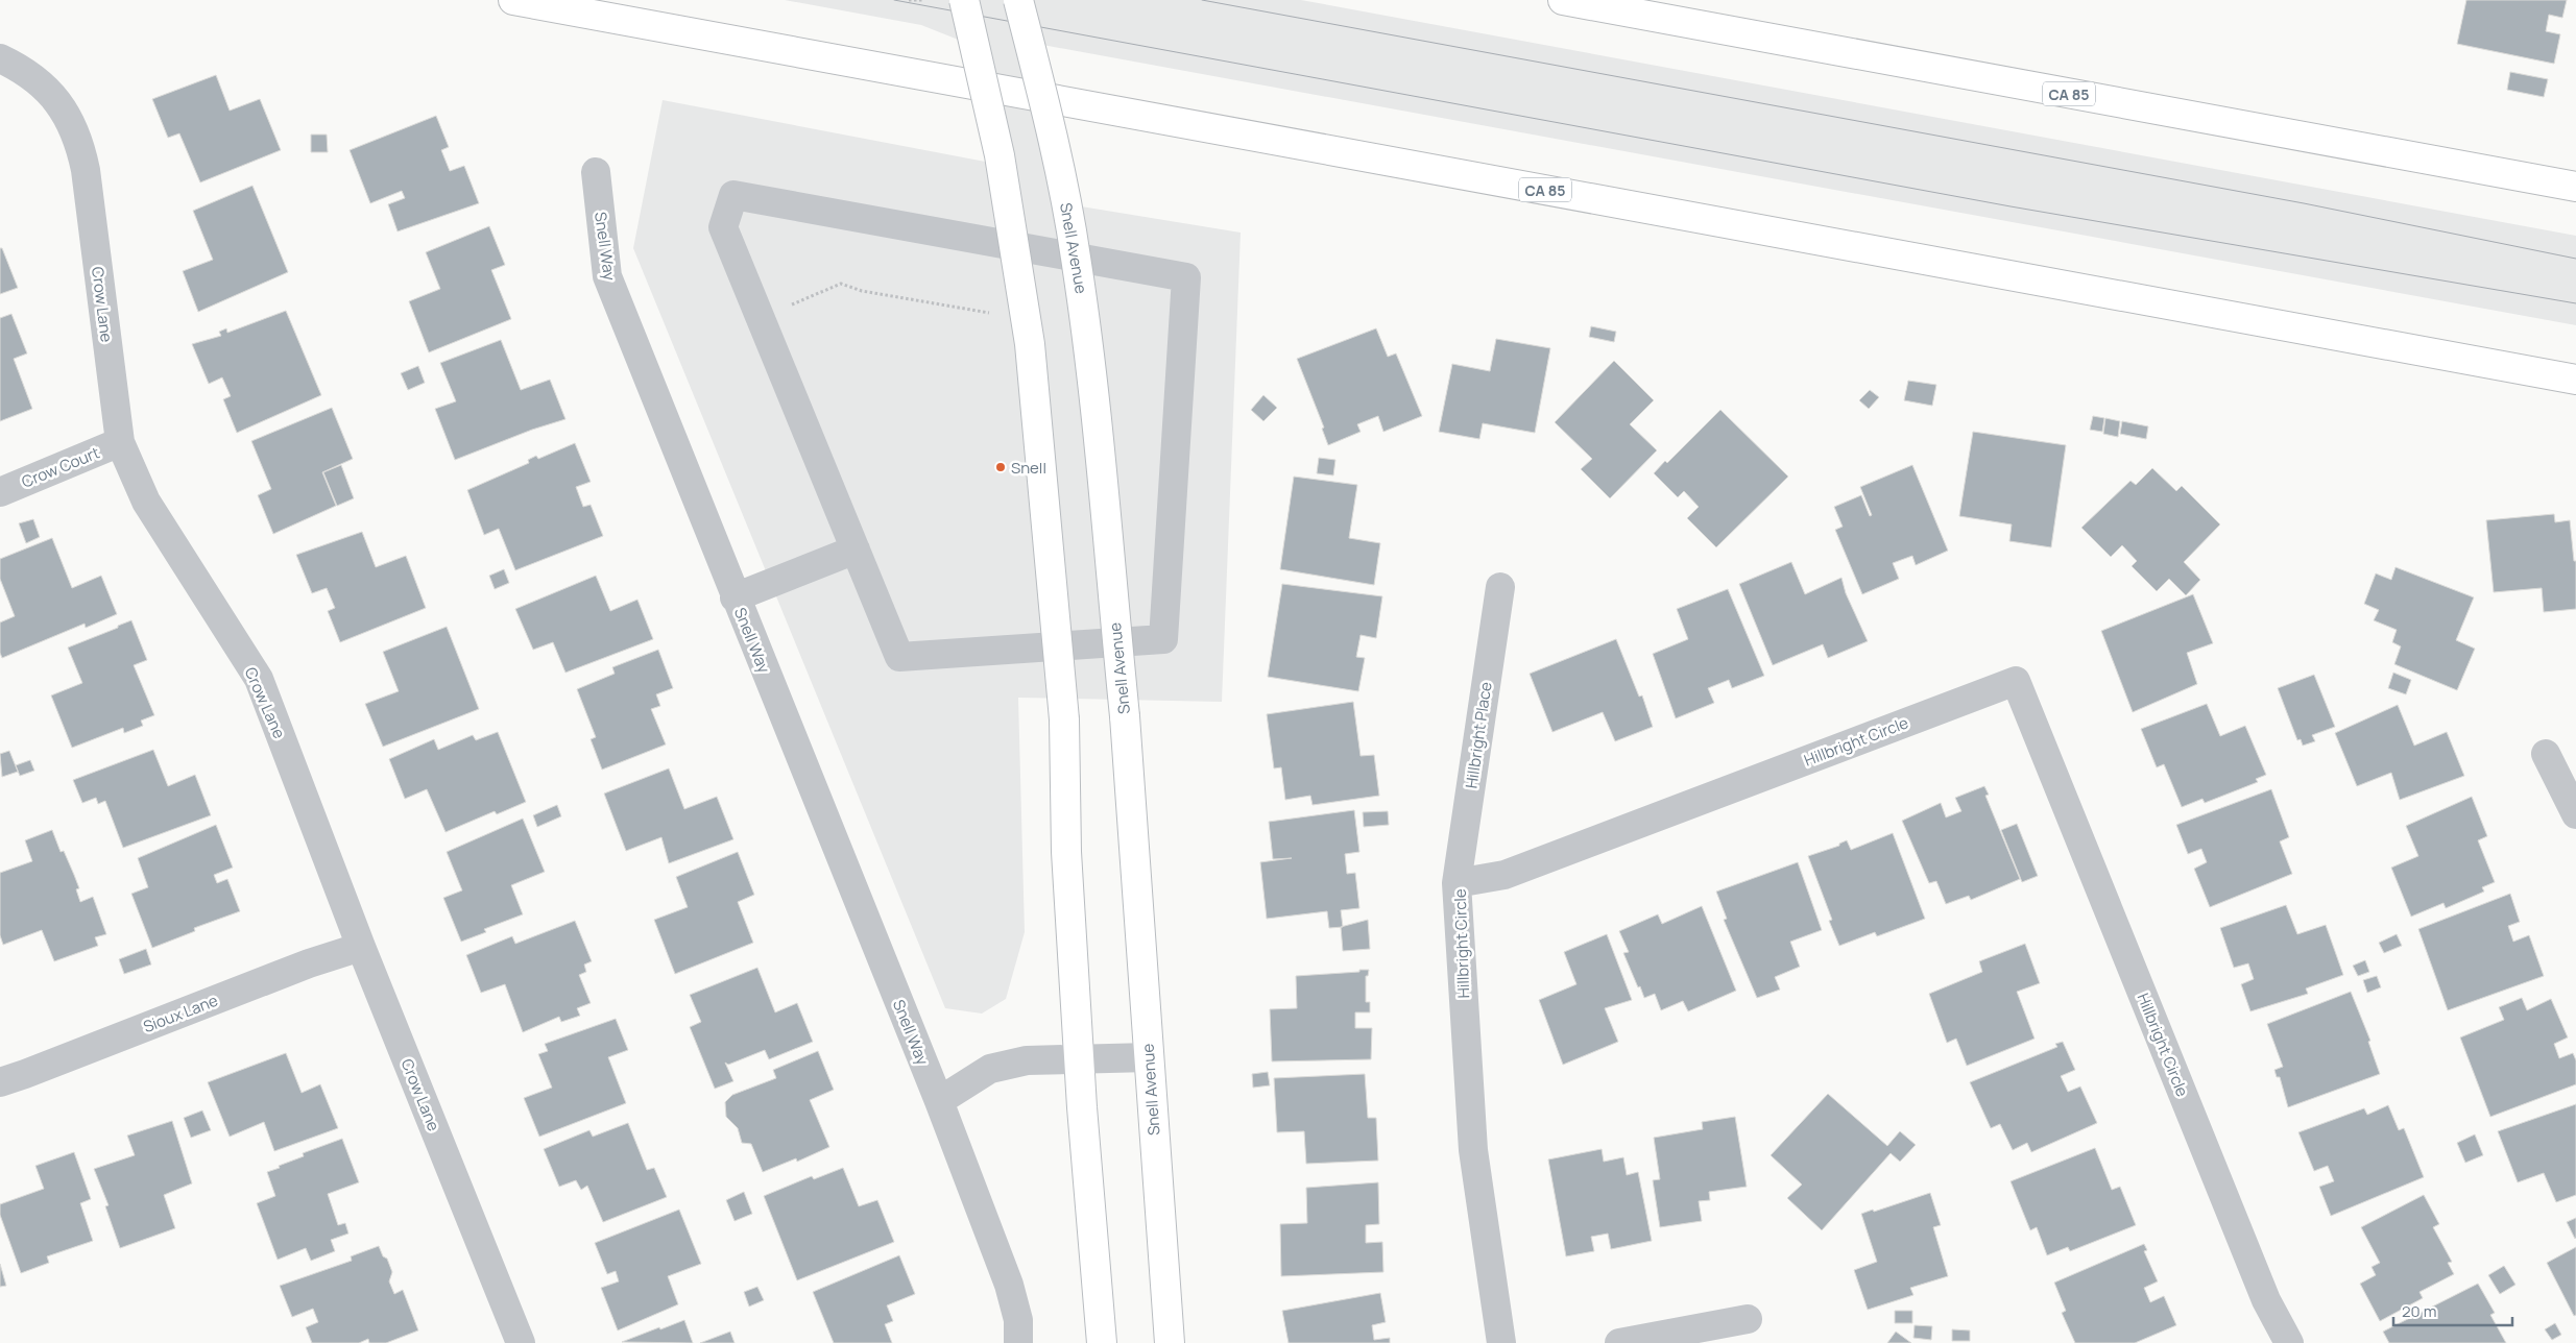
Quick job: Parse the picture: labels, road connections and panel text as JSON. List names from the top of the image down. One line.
{"streets":{"main road":["CA 85","Snell Avenue"],"street":["Snell Way","Crow Lane","Crow Court","Hillbright Place","Hillbright Circle","Sioux Lane"]},"crossings":[["Crow Lane","Crow Court"],["Crow Lane","Sioux Lane"],["Hillbright Place","Hillbright Circle"]],"places":["Snell"],"scale_bar":"20 m"}
